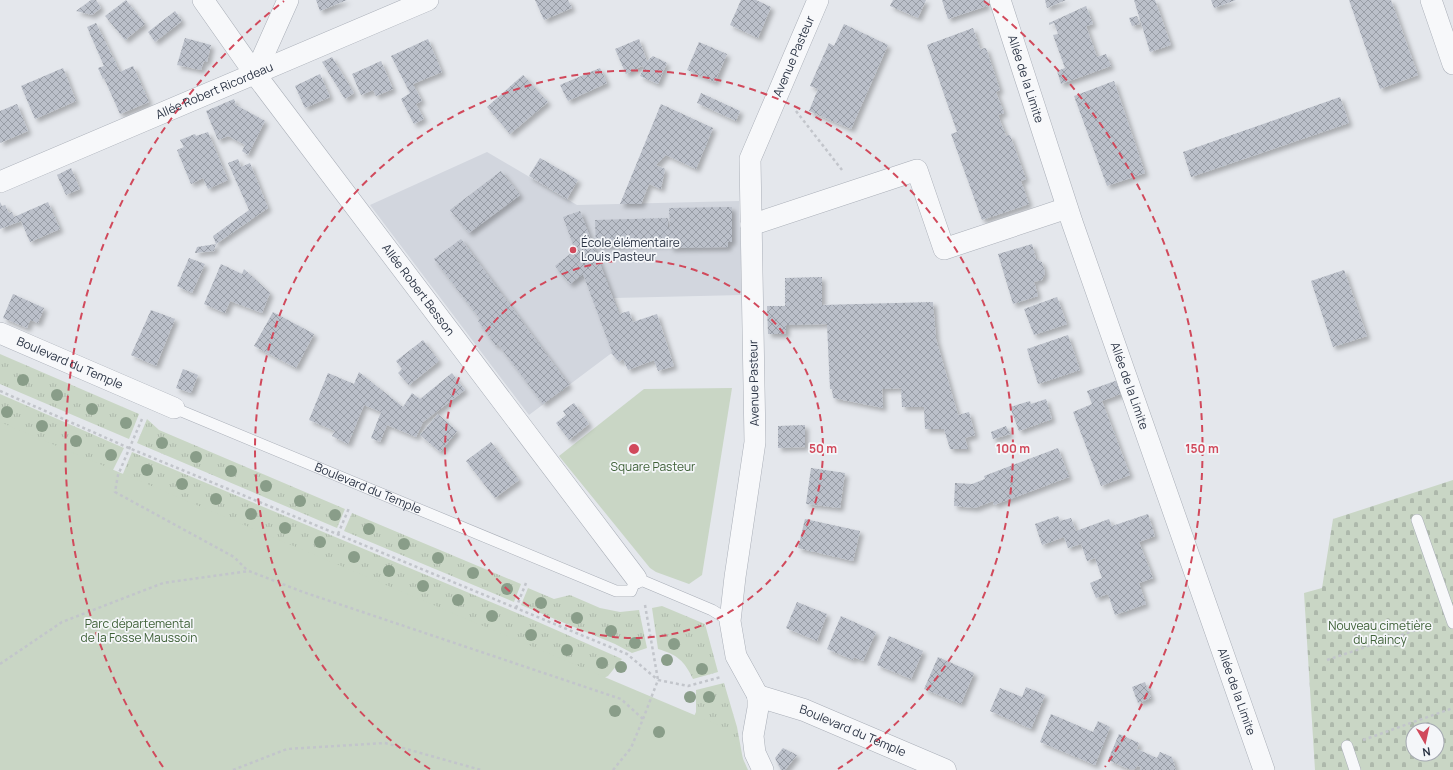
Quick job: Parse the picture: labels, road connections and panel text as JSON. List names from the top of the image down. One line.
{"streets":{"street":["Avenue Pasteur","Allée de la Limite","Allée Robert Ricordeau","Allée Robert Besson","Boulevard du Temple"]},"crossings":[["Avenue Pasteur","Boulevard du Temple"],["Allée Robert Ricordeau","Allée Robert Besson"],["Allée Robert Besson","Boulevard du Temple"]],"parks":["Square Pasteur","Parc départemental de la Fosse Maussoin","Nouveau cimetière du Raincy"],"places":["École élémentaire Louis Pasteur"],"north":"bottom","rings":["50 m","100 m","150 m"]}
